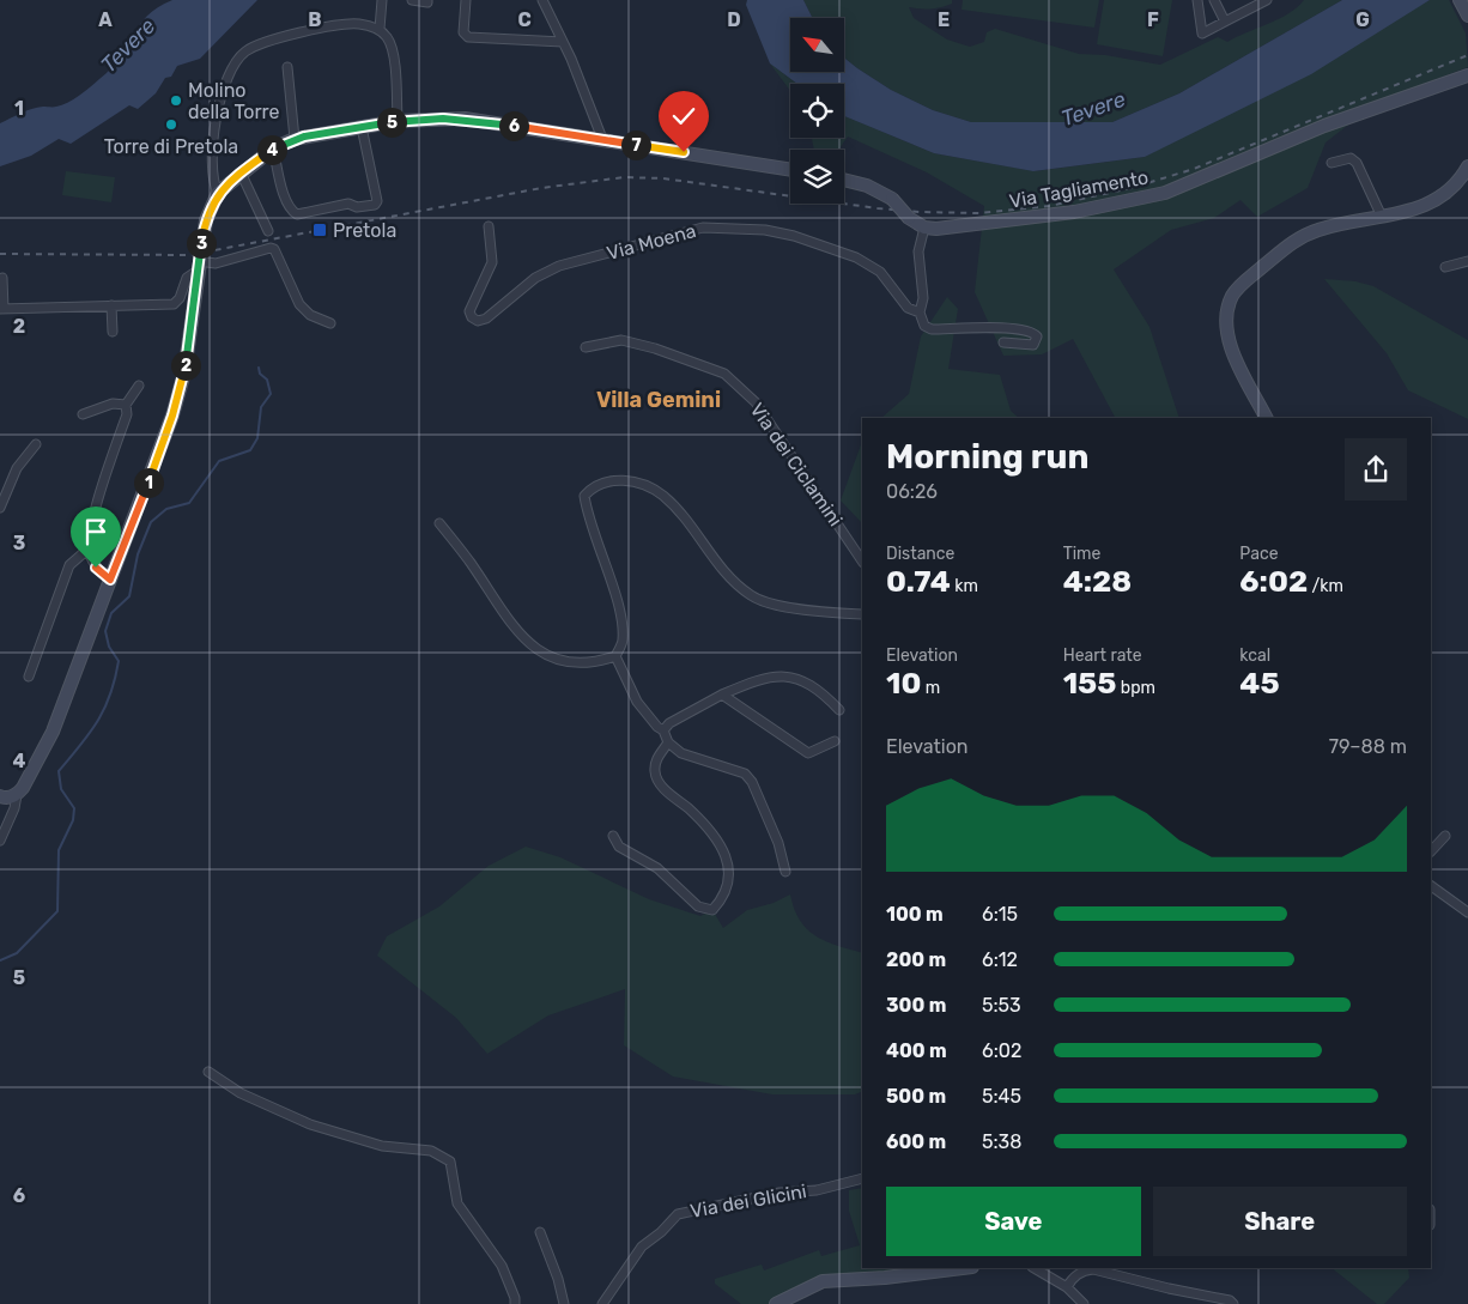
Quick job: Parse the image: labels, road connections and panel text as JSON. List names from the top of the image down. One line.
{"streets":{"street":["Via Tagliamento","Via Moena","Via dei Ciclamini","Via dei Glicini"]},"districts":["Villa Gemini"],"water":["Tevere"],"places":{"other":["Molino della Torre","Torre di Pretola"],"transit":["Pretola"]},"north":"top left","page":{"pins":["5","6","7","4","3","2","1"],"heading":["Morning run","06:26"],"stats":[["Distance","0.74 km"],["Time","4:28"],["Pace","6:02 /km"],["Elevation","10 m"],["Heart rate","155 bpm"],["kcal","45"]],"chart":["Elevation","79–88 m"],"list":[{"name":"100 m","note":"6:15"},{"name":"200 m","note":"6:12"},{"name":"300 m","note":"5:53"},{"name":"400 m","note":"6:02"},{"name":"500 m","note":"5:45"},{"name":"600 m","note":"5:38"}],"buttons":["Save","Share"]},"grid":{"columns":["A","B","C","D","E","F","G"],"rows":["1","2","3","4","5","6"]}}
